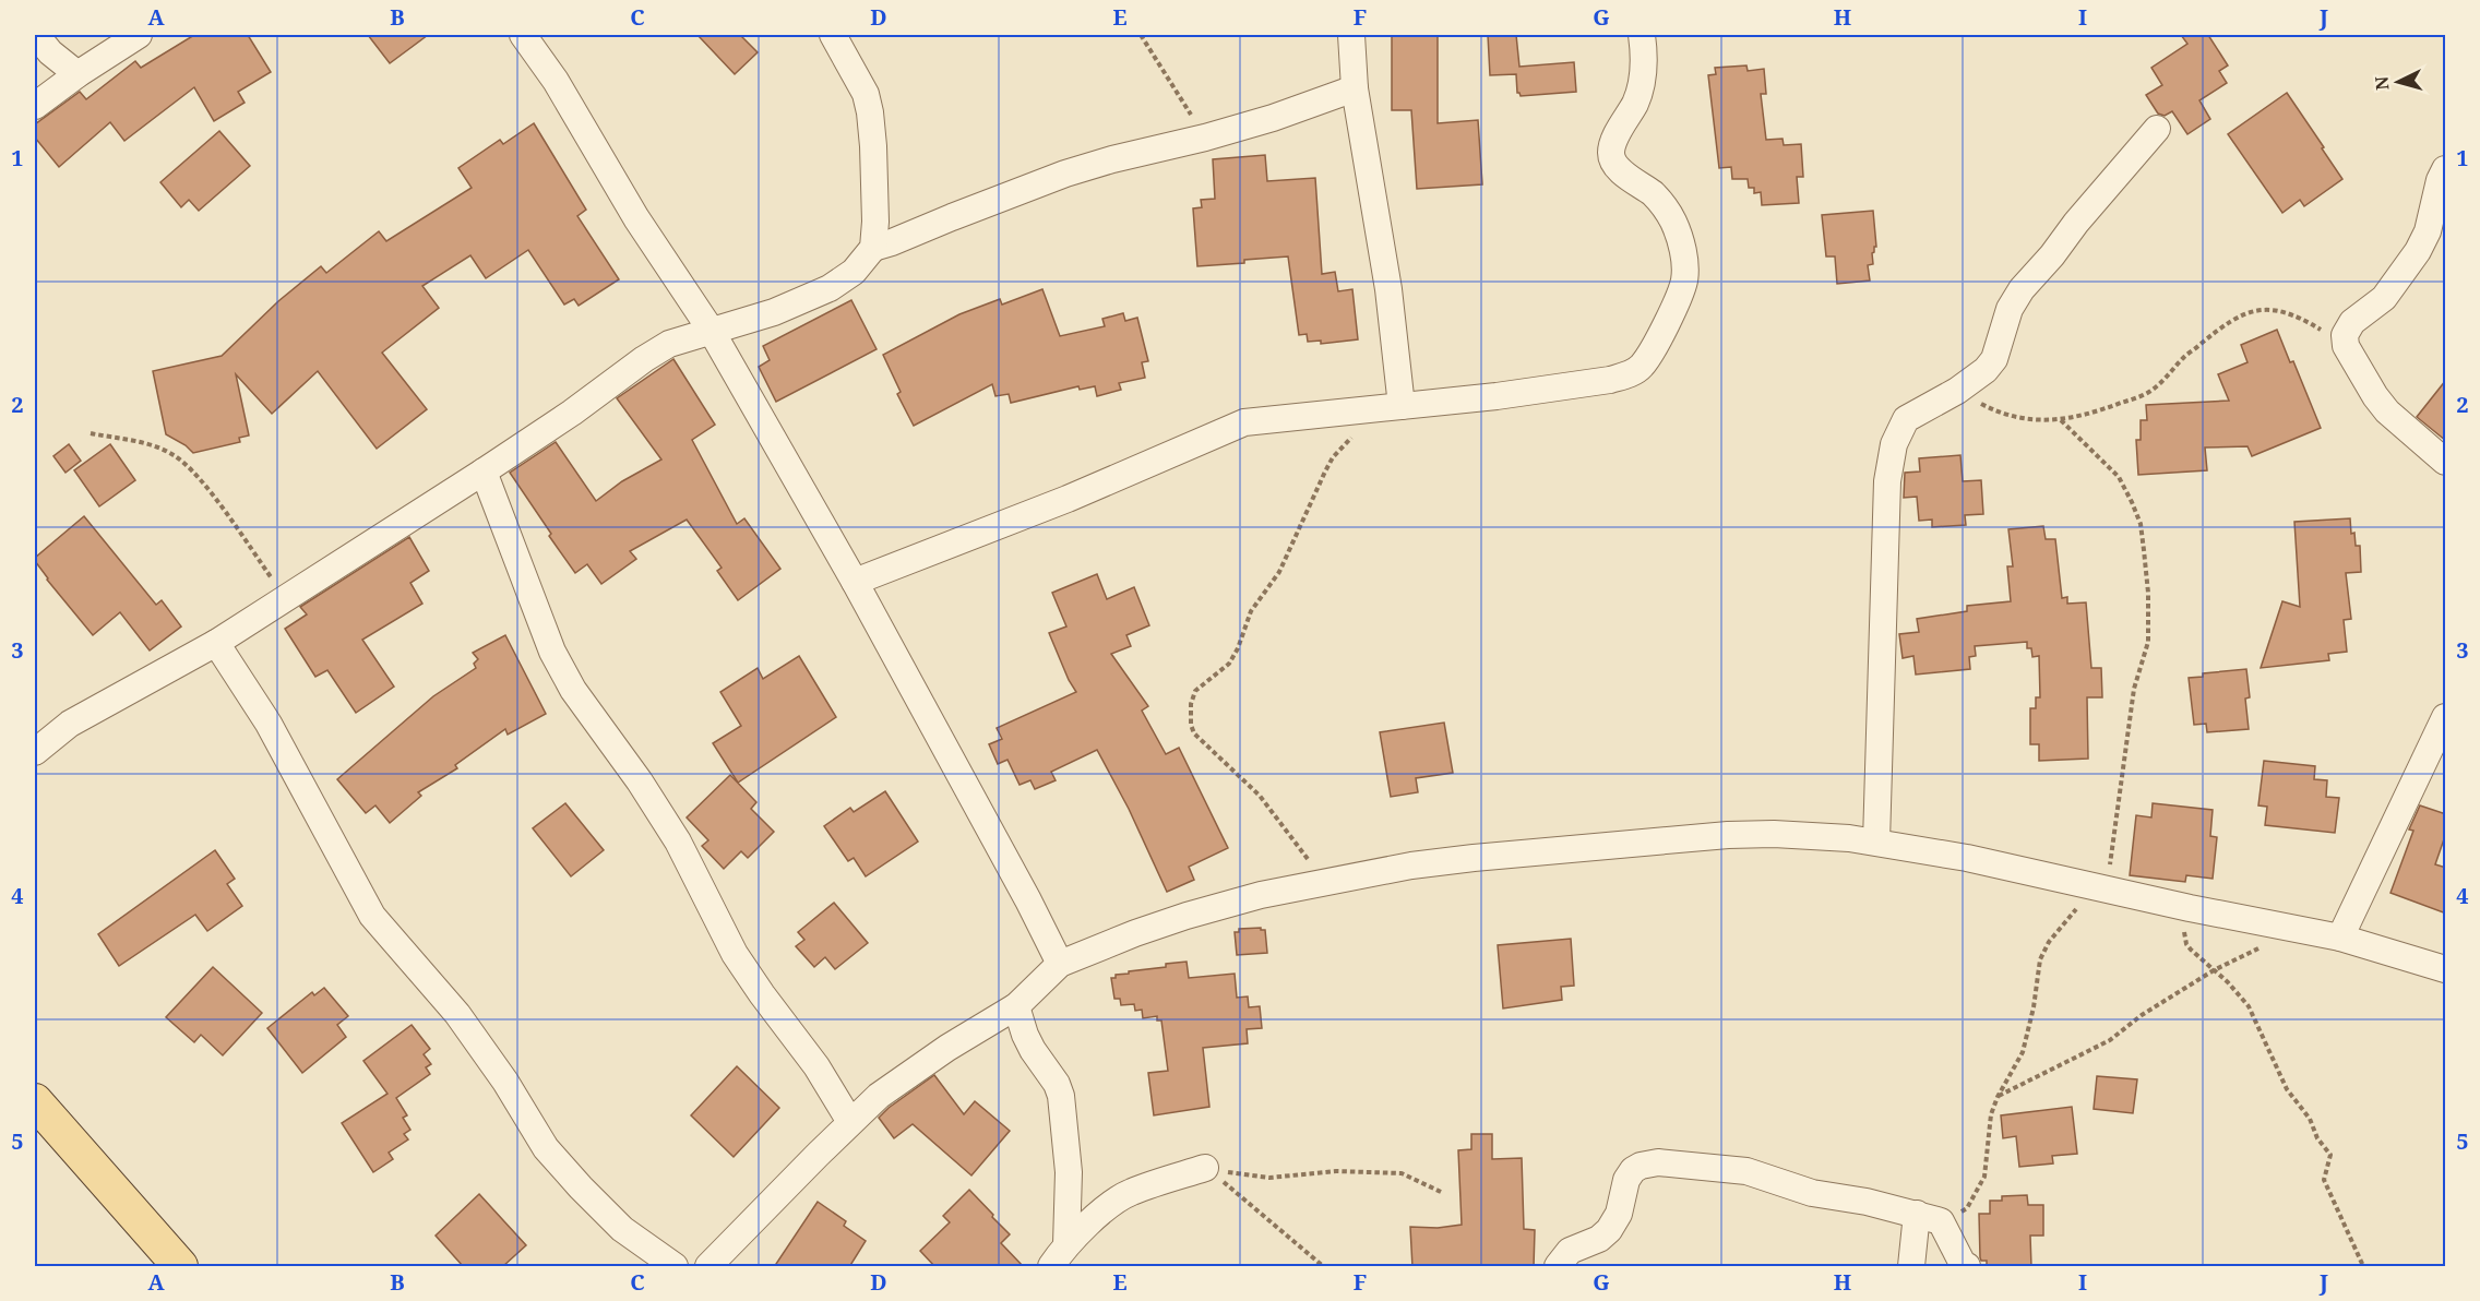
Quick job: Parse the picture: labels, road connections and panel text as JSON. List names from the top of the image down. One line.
{"north":"left","grid":{"columns":["A","B","C","D","E","F","G","H","I","J"],"rows":["1","2","3","4","5"]}}
